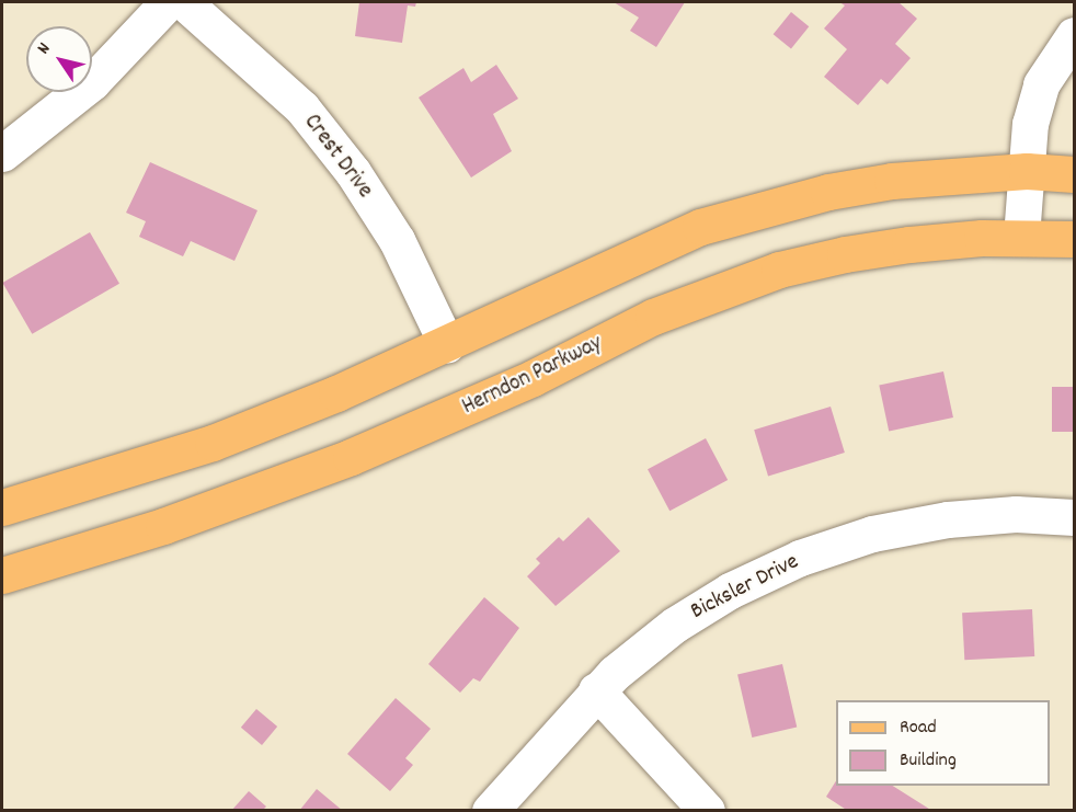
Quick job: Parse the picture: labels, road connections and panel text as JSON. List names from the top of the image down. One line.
{"streets":{"main road":["Herndon Parkway"],"street":["Crest Drive","Bicksler Drive"]},"legend":["Road","Building"],"north":"top left"}
